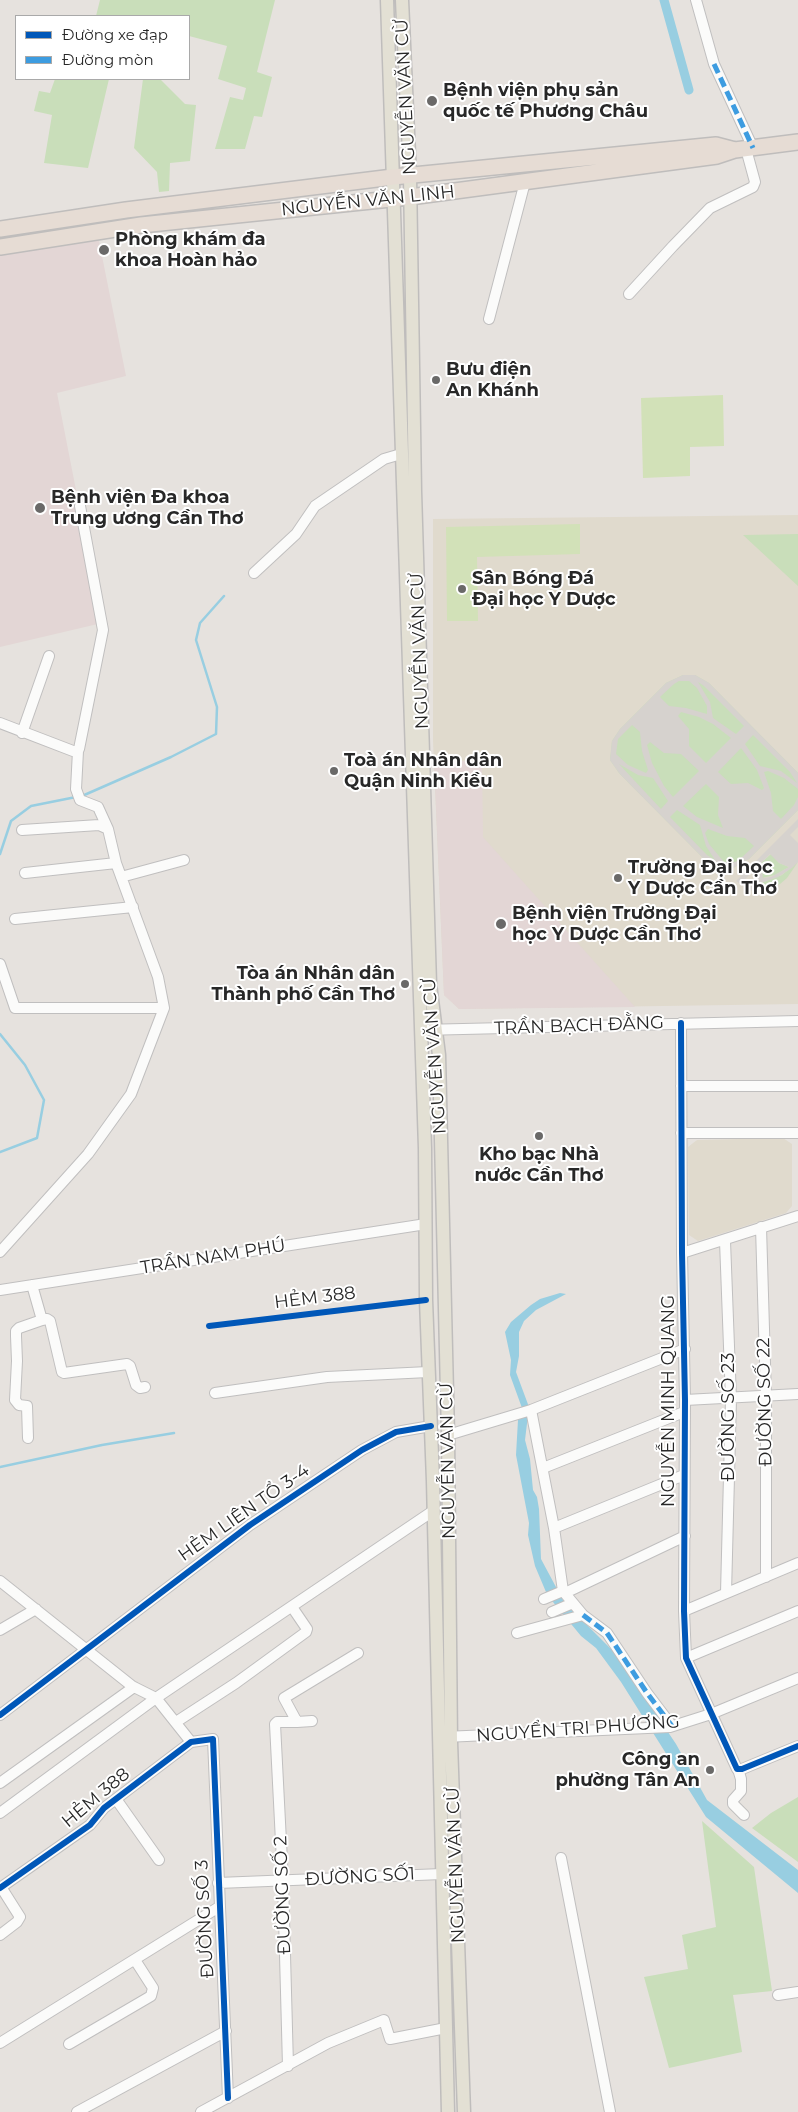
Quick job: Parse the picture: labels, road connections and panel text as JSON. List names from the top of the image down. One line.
{"streets":{"highway":["NGUYỄN VĂN LINH"],"main road":["NGUYỄN VĂN CỪ"],"street":["TRẦN BẠCH ĐẰNG","TRẦN NAM PHÚ","HẺM 388","NGUYỄN MINH QUANG","ĐƯỜNG SỐ 22","ĐƯỜNG SỐ 23","HẺM LIÊN TỔ 3-4","NGUYỂN TRI PHƯƠNG","ĐƯỜNG SỐ1","ĐƯỜNG SỐ 2","ĐƯỜNG SỐ 3"]},"crossings":[["NGUYỄN VĂN CỪ","NGUYỄN VĂN LINH"],["NGUYỄN VĂN CỪ","TRẦN BẠCH ĐẰNG"],["NGUYỄN VĂN CỪ","TRẦN NAM PHÚ"],["NGUYỄN VĂN CỪ","HẺM LIÊN TỔ 3-4"],["NGUYỄN VĂN CỪ","NGUYỂN TRI PHƯƠNG"],["TRẦN BẠCH ĐẰNG","NGUYỄN MINH QUANG"],["HẺM 388","ĐƯỜNG SỐ 3"],["NGUYỄN MINH QUANG","NGUYỂN TRI PHƯƠNG"],["ĐƯỜNG SỐ1","ĐƯỜNG SỐ 2"],["ĐƯỜNG SỐ1","ĐƯỜNG SỐ 3"]],"places":["Bệnh viện phụ sản quốc tế Phương Châu","Phòng khám đa khoa Hoàn hảo","Bưu điện An Khánh","Bệnh viện Đa khoa Trung ương Cần Thơ","Sân Bóng Đá Đại học Y Dược","Toà án Nhân dân Quận Ninh Kiều","Trường Đại học Y Dược Cần Thơ","Bệnh viện Trường Đại học Y Dược Cần Thơ","Tòa án Nhân dân Thành phố Cần Thơ","Kho bạc Nhà nước Cần Thơ","Công an phường Tân An"],"legend":["Đường xe đạp","Đường mòn"]}
